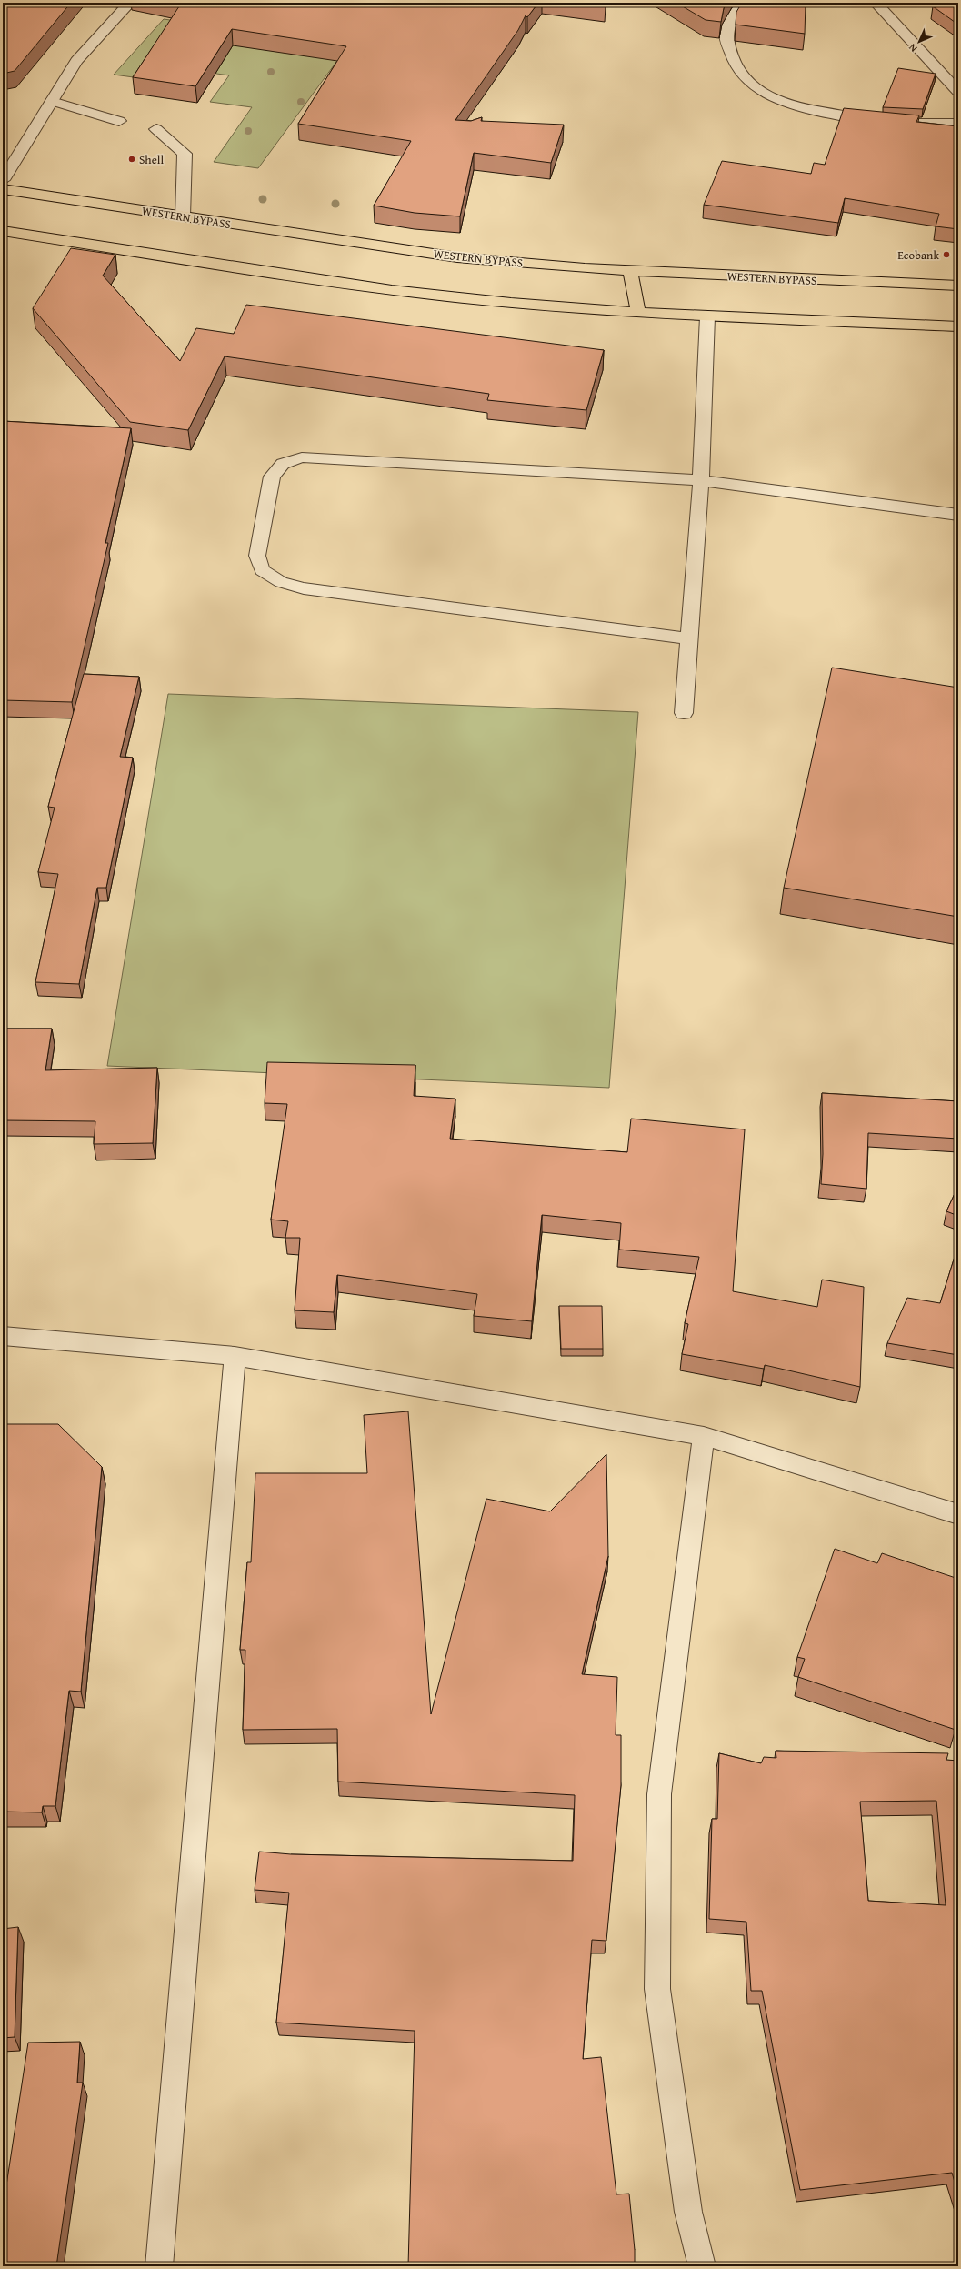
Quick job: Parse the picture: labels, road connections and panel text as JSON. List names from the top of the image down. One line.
{"streets":{"highway":["WESTERN BYPASS"]},"places":["Shell","Ecobank"],"north":"bottom left"}
